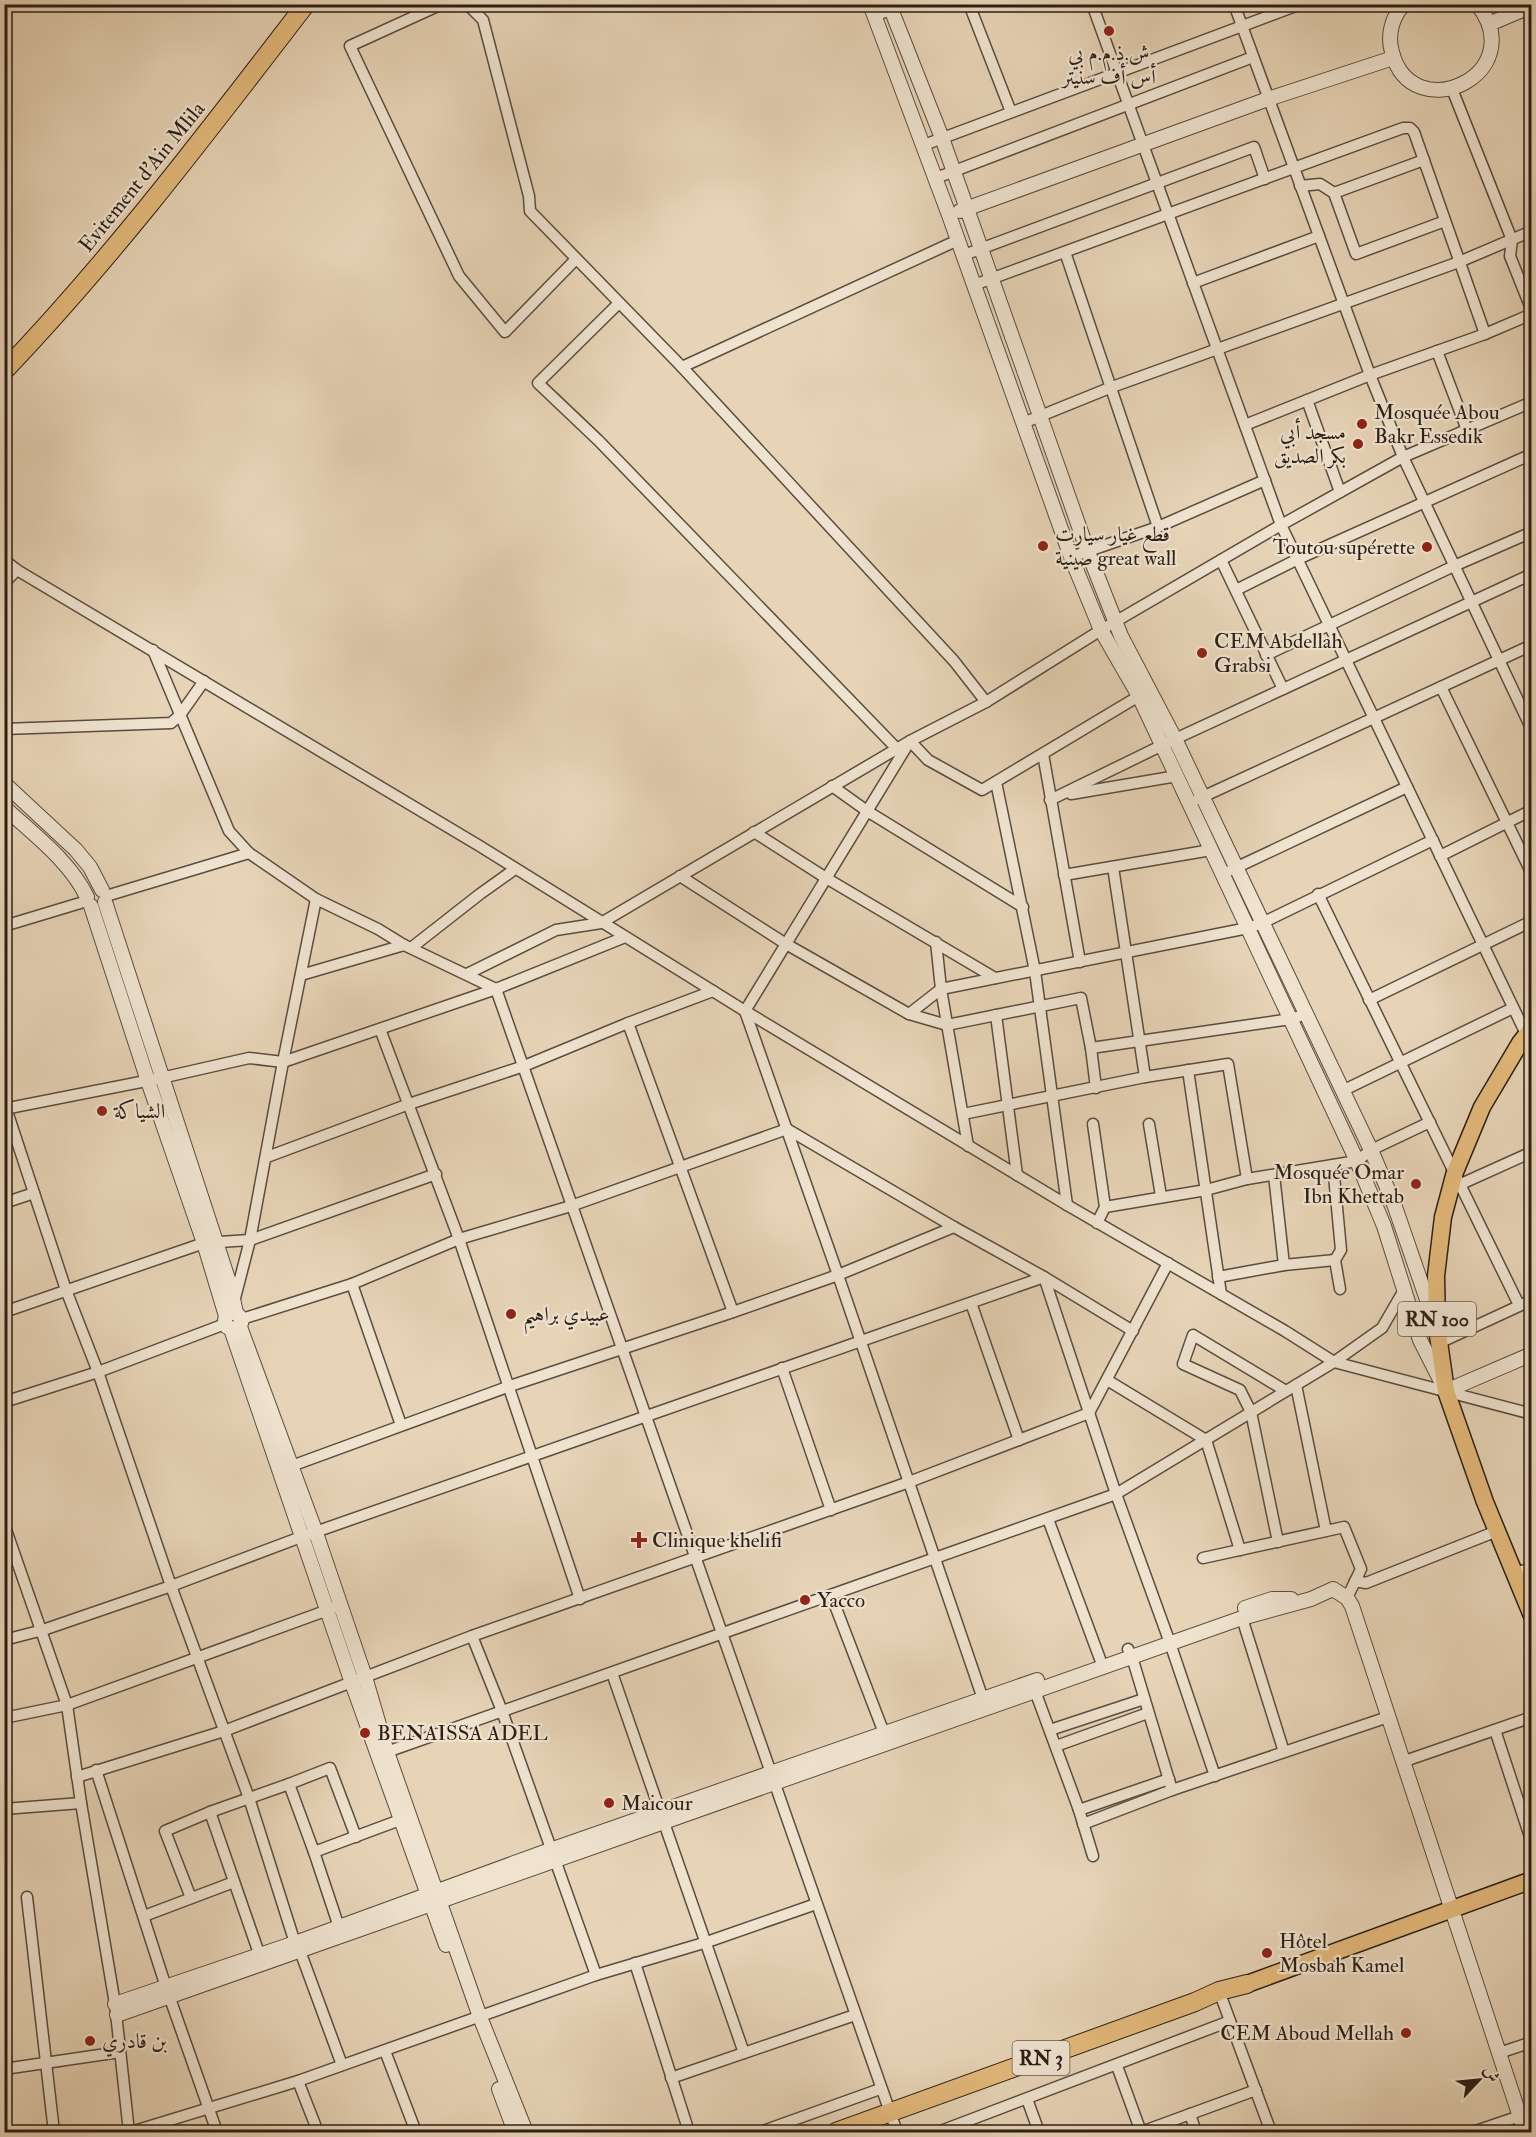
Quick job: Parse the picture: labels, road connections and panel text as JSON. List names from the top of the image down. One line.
{"streets":{"highway":["Evitement d'Ain Mlila","RN 3"],"main road":["RN 100"]},"places":{"other":["ش.ذ.م.م بي أس أف سنيتر","Mosquée Abou Bakr Essedik","مسجد أبي بكر الصديق","قطع غيار سيارت صينية great wall","Toutou supérette","CEM Abdellah Grabsi","الشياكة","Mosquée Omar Ibn Khettab","عبيدي براهيم","Yacco","BENAISSA ADEL","Maicour","Hôtel Mosbah Kamel","CEM Aboud Mellah","بن قادري"],"health":["Clinique khelifi"]},"north":"top right"}
